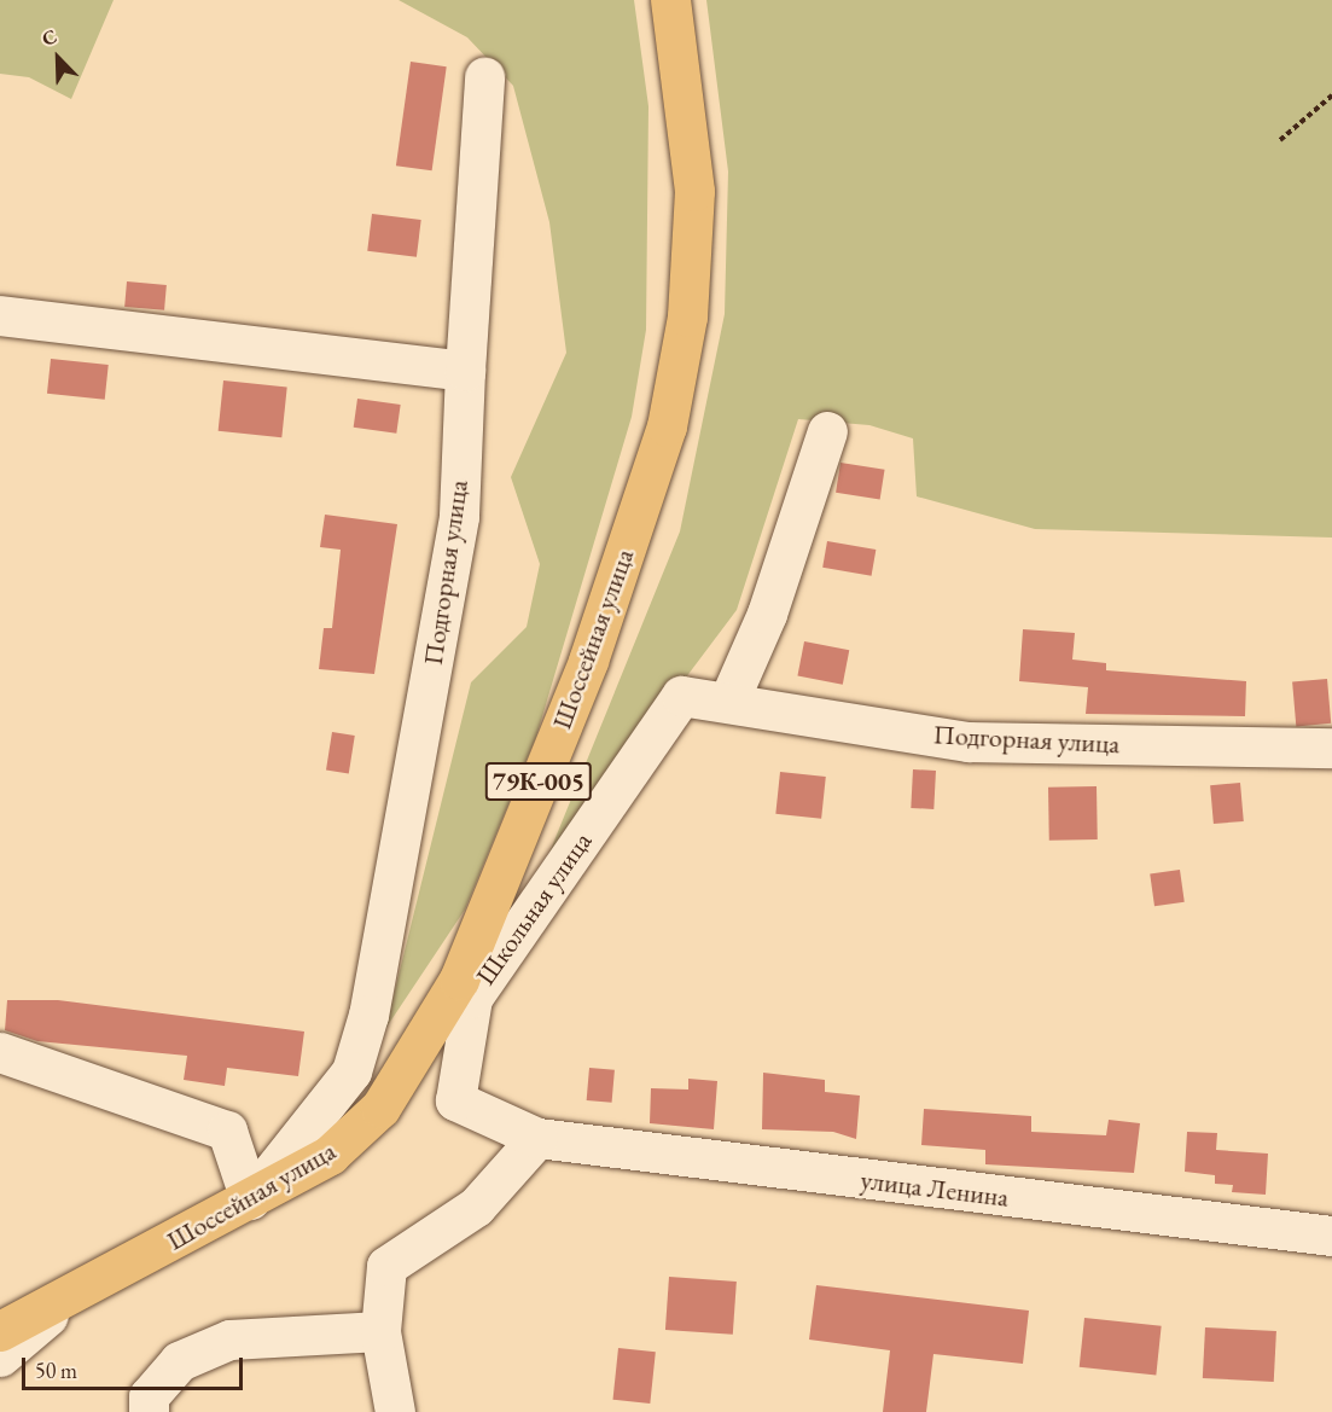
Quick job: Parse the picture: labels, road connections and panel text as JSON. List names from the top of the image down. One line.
{"streets":{"main road":["Шоссейная улица","79К-005"],"street":["Подгорная улица","Школьная улица","улица Ленина"]},"crossings":[["Подгорная улица","Шоссейная улица"],["Подгорная улица","Школьная улица"],["Школьная улица","улица Ленина"]],"scale_bar":"50 m","north":"top left"}
